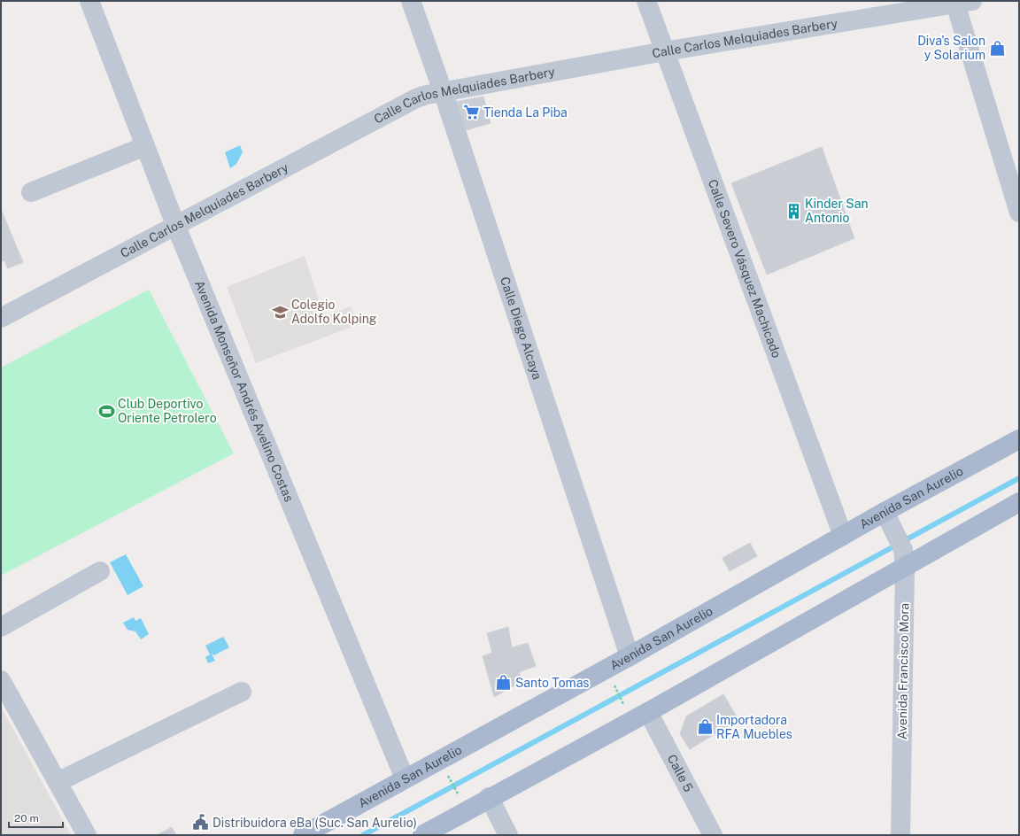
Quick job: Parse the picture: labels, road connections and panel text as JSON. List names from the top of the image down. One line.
{"streets":{"main road":["Avenida San Aurelio"],"street":["Calle Carlos Melquiades Barbery","Calle Severo Vásquez Machicado","Calle Diego Alcaya","Avenida Monseñor Andrés Avelino Costas","Avenida Francisco Mora","Calle 5"]},"crossings":[["Calle Carlos Melquiades Barbery","Calle Severo Vásquez Machicado"],["Calle Carlos Melquiades Barbery","Calle Diego Alcaya"],["Calle Carlos Melquiades Barbery","Avenida Monseñor Andrés Avelino Costas"],["Calle Severo Vásquez Machicado","Avenida San Aurelio"],["Calle Diego Alcaya","Avenida San Aurelio"],["Avenida Monseñor Andrés Avelino Costas","Avenida San Aurelio"],["Avenida San Aurelio","Avenida Francisco Mora"]],"places":{"shop":["Diva's Salon y Solarium","Santo Tomas","Importadora RFA Muebles"],"supermarket":["Tienda La Piba"],"building":["Kinder San Antonio"],"school or university":["Colegio Adolfo Kolping"],"sports":["Club Deportivo Oriente Petrolero"],"public building":["Distribuidora eBa (Suc. San Aurelio)"]},"scale_bar":"20 m"}
